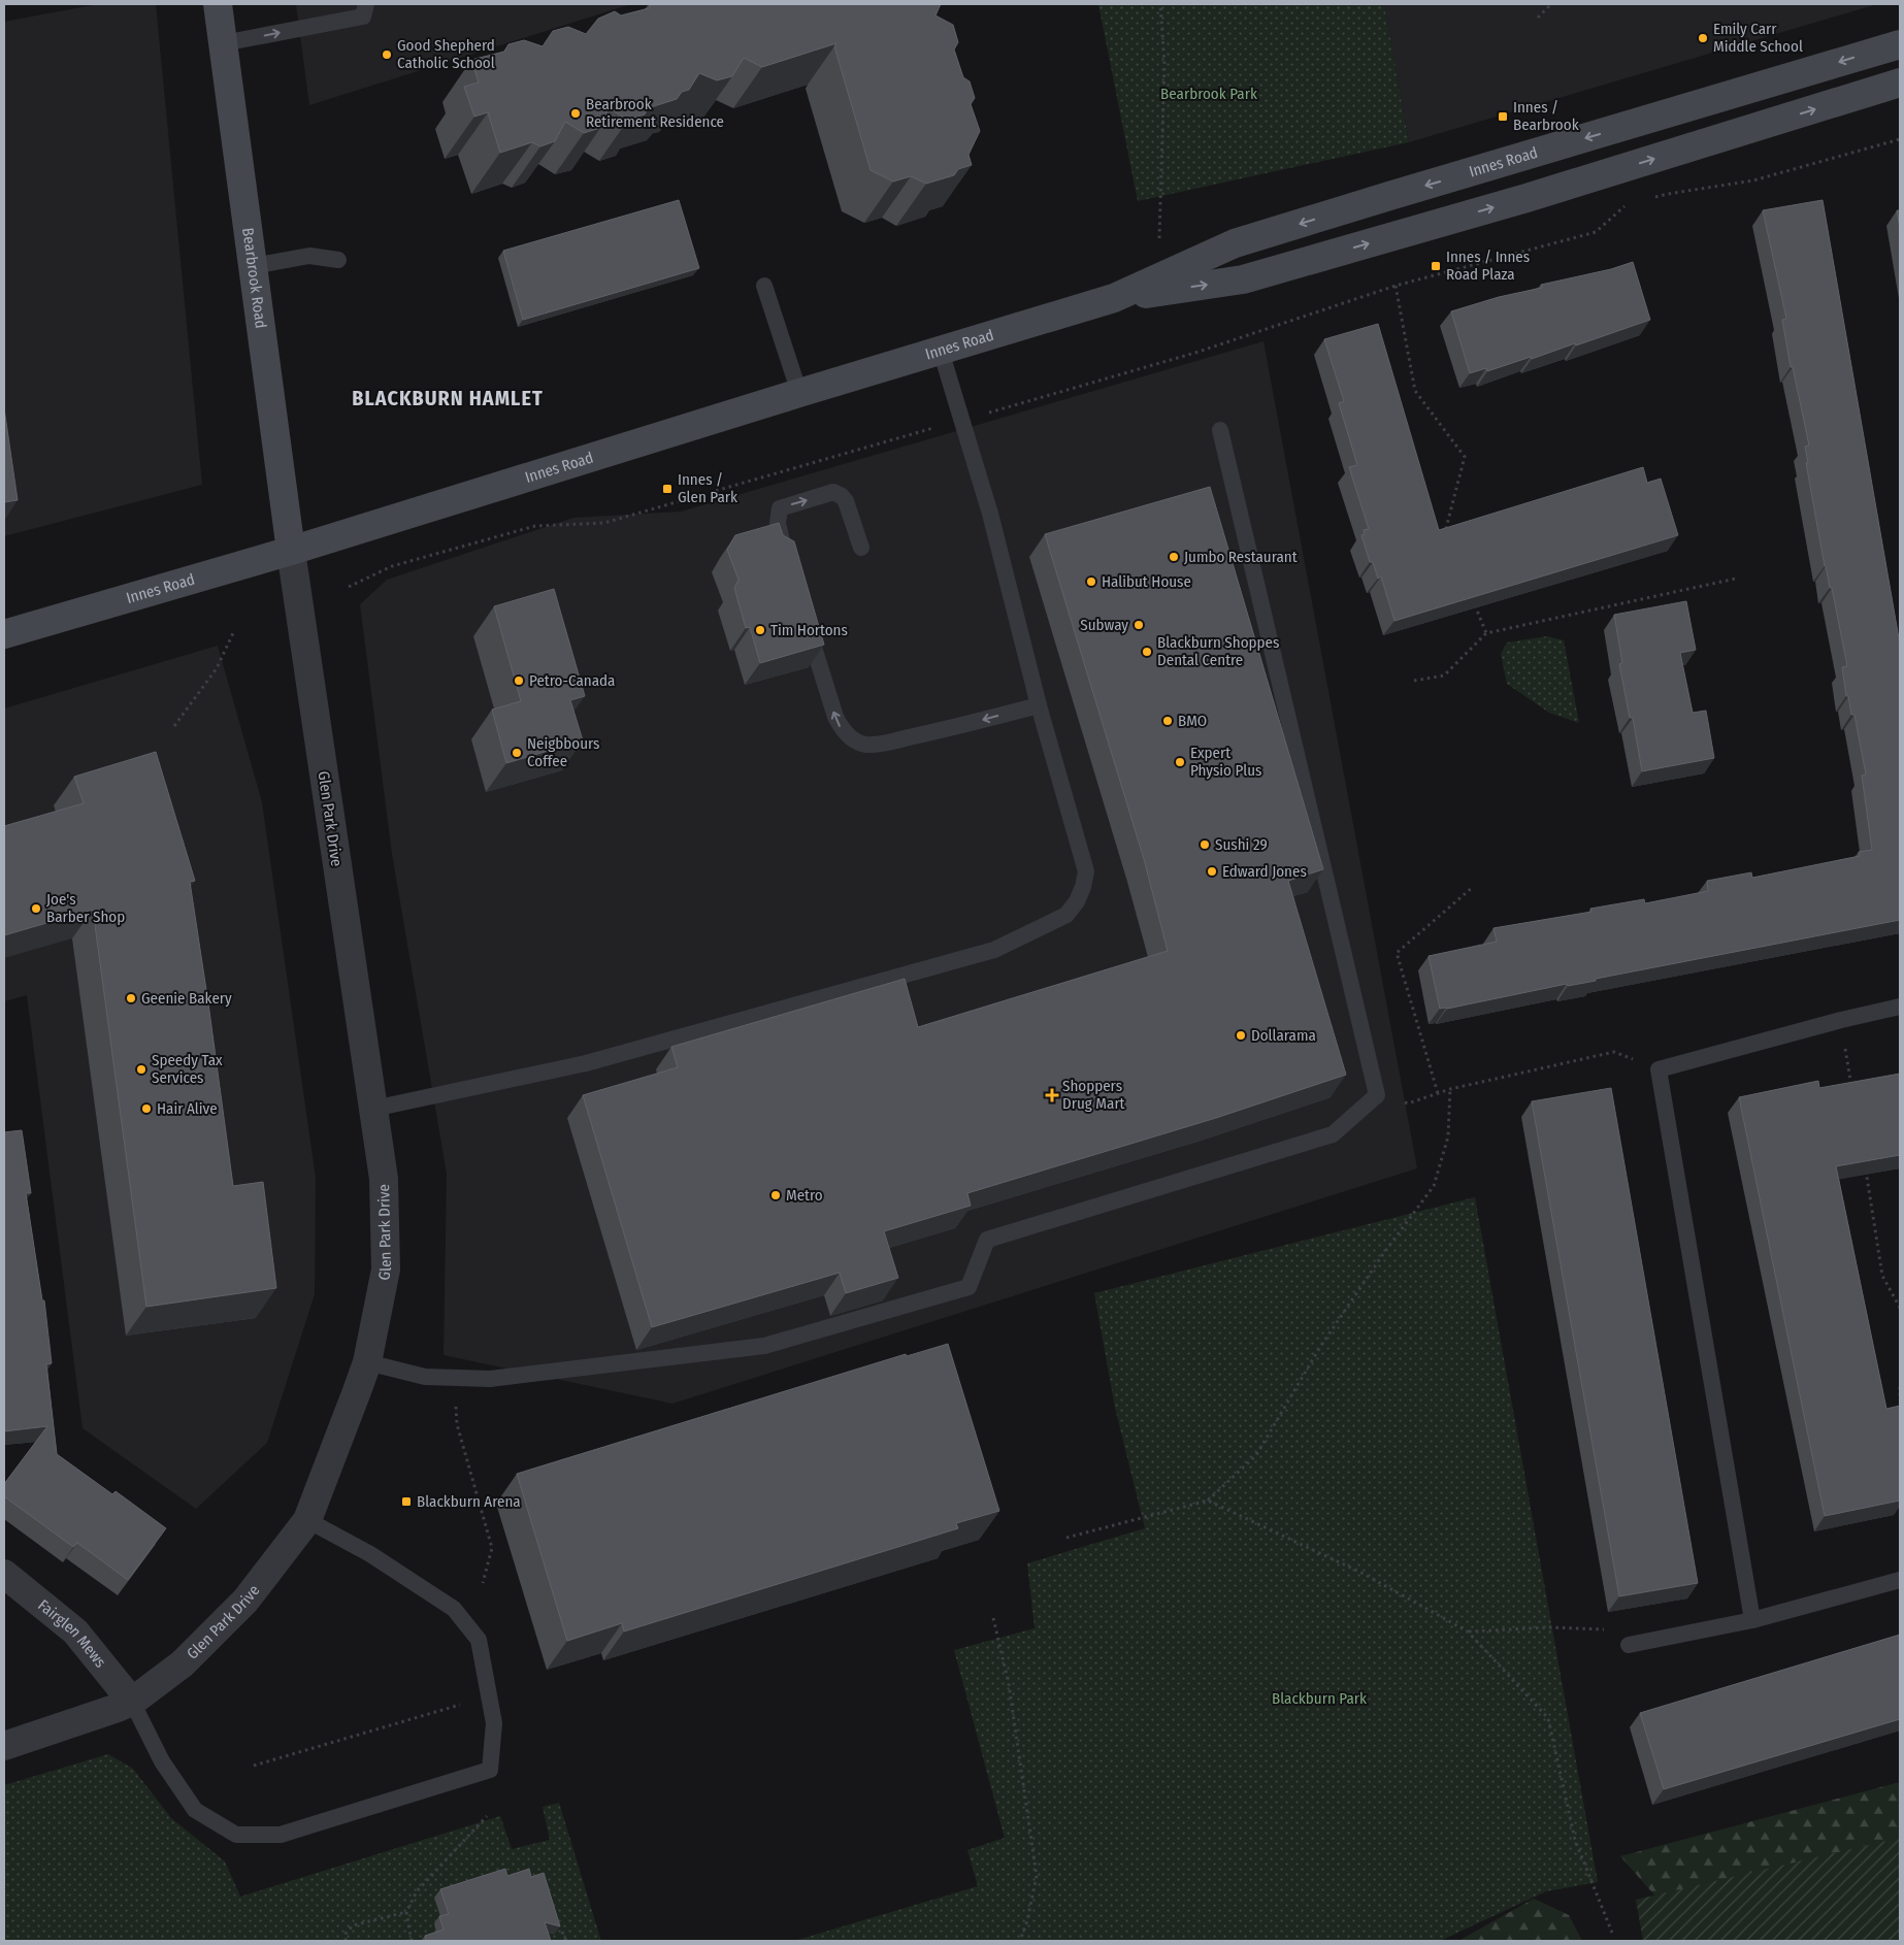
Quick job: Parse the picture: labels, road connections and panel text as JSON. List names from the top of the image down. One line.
{"streets":{"street":["Innes Road","Bearbrook Road","Glen Park Drive","Fairglen Mews"]},"crossings":[["Innes Road","Bearbrook Road"],["Innes Road","Glen Park Drive"],["Bearbrook Road","Glen Park Drive"],["Glen Park Drive","Fairglen Mews"]],"districts":["BLACKBURN HAMLET"],"parks":["Bearbrook Park","Blackburn Park"],"places":{"other":["Emily Carr Middle School","Good Shepherd Catholic School","Bearbrook Retirement Residence","Jumbo Restaurant","Halibut House","Subway","Tim Hortons","Blackburn Shoppes Dental Centre","Petro-Canada","BMO","Neigbbours Coffee","Expert Physio Plus","Sushi 29","Edward Jones","Joe's Barber Shop","Geenie Bakery","Dollarama","Speedy Tax Services","Hair Alive","Metro"],"transit":["Innes / Bearbrook","Innes / Innes Road Plaza","Innes / Glen Park","Blackburn Arena"],"health":["Shoppers Drug Mart"]}}
